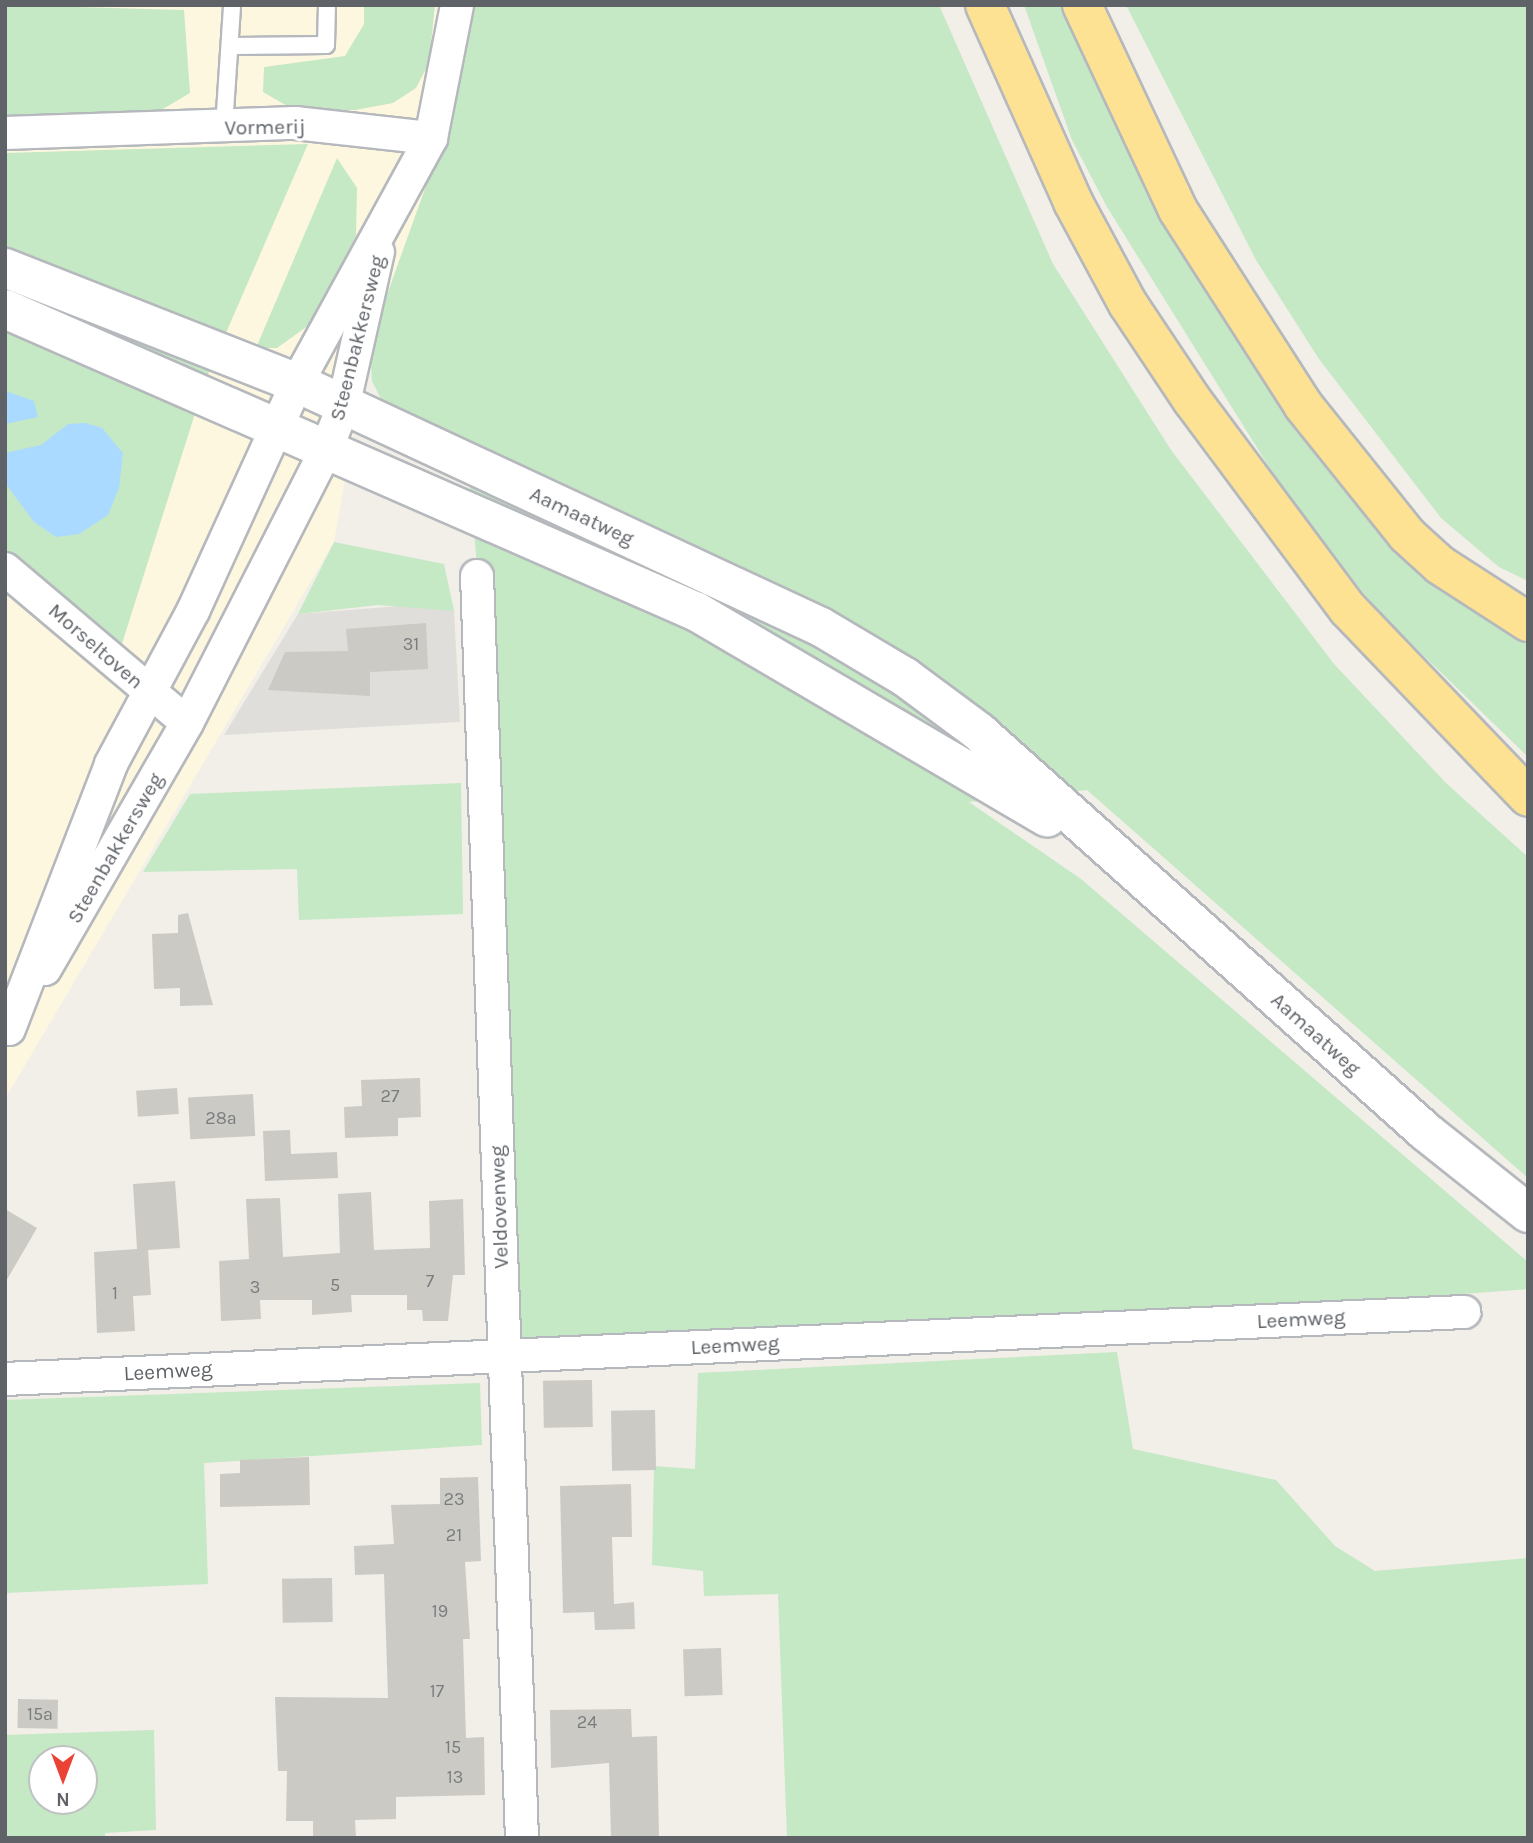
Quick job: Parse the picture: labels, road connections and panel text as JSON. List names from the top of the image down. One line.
{"streets":{"main road":["Aamaatweg"],"street":["Vormerij","Steenbakkersweg","Morseltoven","Veldovenweg","Leemweg"]},"crossings":[["Steenbakkersweg","Aamaatweg"],["Steenbakkersweg","Morseltoven"],["Veldovenweg","Leemweg"]],"house_numbers":["31","27","28a","7","5","3","1","23","21","19","17","15a","24","15","13"],"north":"bottom"}
